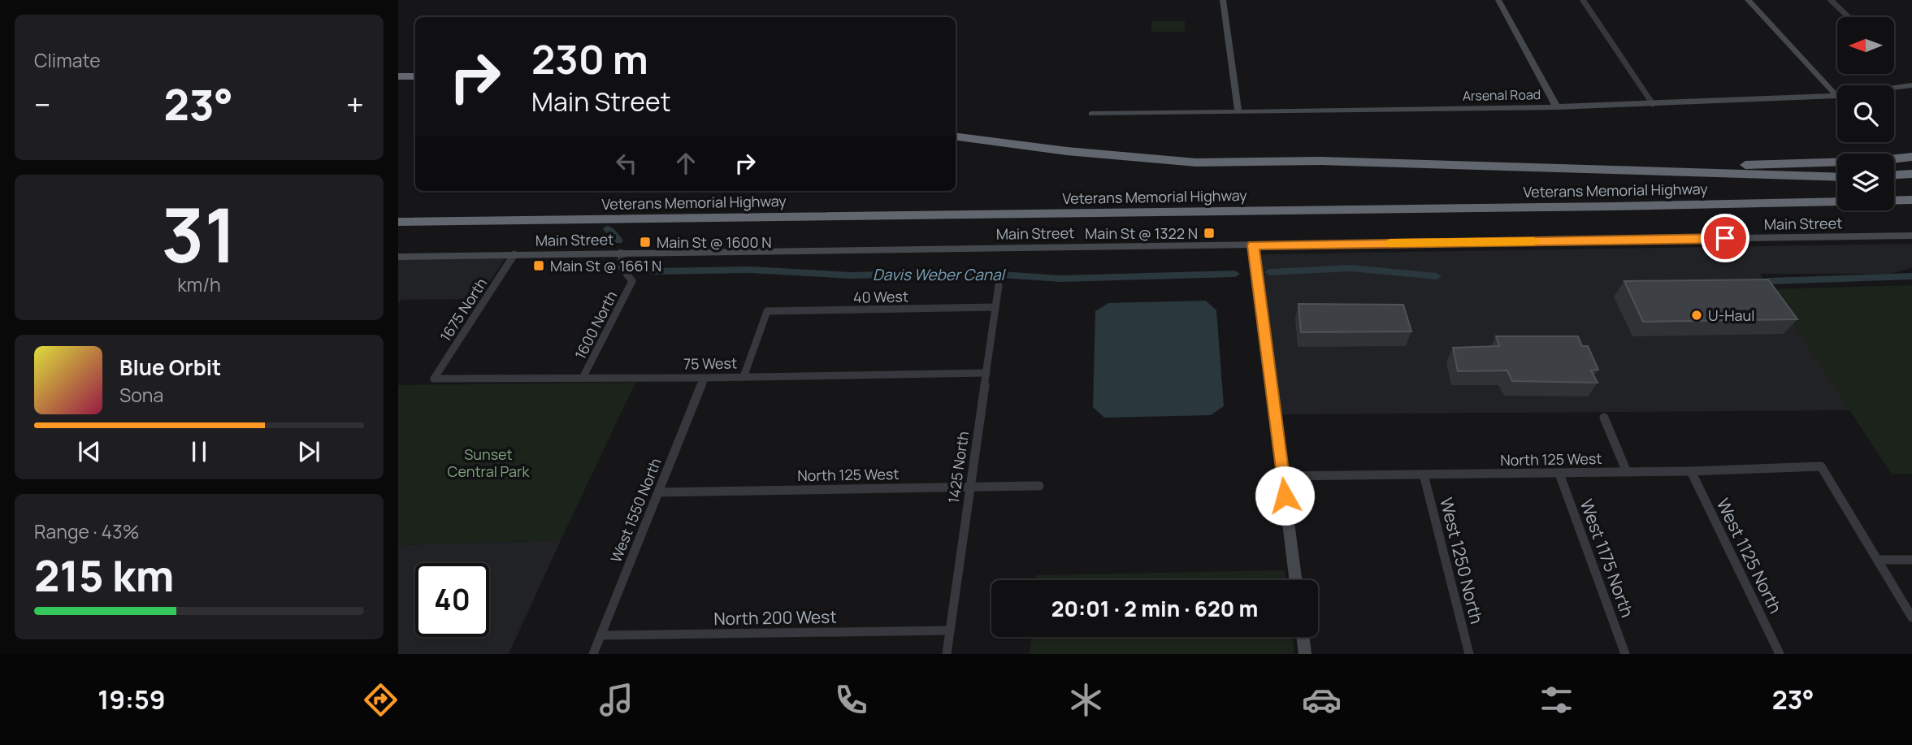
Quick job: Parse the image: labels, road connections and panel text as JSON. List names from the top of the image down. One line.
{"streets":{"highway":["Veterans Memorial Highway"],"main road":["Main Street"],"street":["Arsenal Road","40 West","1675 North","1600 North","75 West","North 125 West","1425 North","West 1550 North","West 1125 North","West 1175 North","West 1250 North","North 200 West"]},"crossings":[["Main Street","1675 North"],["Main Street","1600 North"],["40 West","75 West"],["40 West","1425 North"],["1675 North","75 West"],["1600 North","75 West"],["75 West","1425 North"],["75 West","West 1550 North"],["North 125 West","1425 North"],["North 125 West","West 1550 North"],["North 125 West","West 1125 North"],["North 125 West","West 1175 North"],["North 125 West","West 1250 North"],["1425 North","North 200 West"],["West 1550 North","North 200 West"]],"water":["Davis Weber Canal"],"parks":["Sunset Central Park"],"places":{"transit":["Main St @ 1322 N","Main St @ 1600 N","Main St @ 1661 N"],"other":["U-Haul"]},"north":"left","page":{"tile":["Climate",["31","km/h"],["Range · 43%","215 km"]],"turn":["230 m","Main Street"],"heat":["−","23°","+"],"song":["Blue Orbit","Sona"],"limit":"40","trip":"20:01 · 2 min · 620 m","tabs":["19:59","23°"]}}
